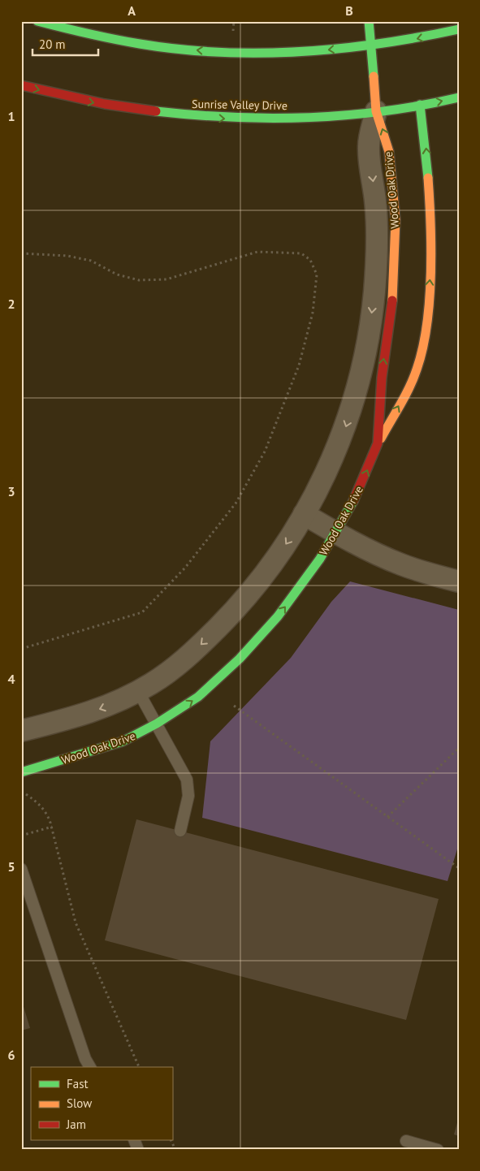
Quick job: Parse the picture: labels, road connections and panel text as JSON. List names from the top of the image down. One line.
{"streets":{"main road":["Sunrise Valley Drive","Wood Oak Drive"]},"crossings":[["Sunrise Valley Drive","Wood Oak Drive"]],"legend":["Fast","Slow","Jam"],"scale_bar":"20 m","grid":{"columns":["A","B"],"rows":["1","2","3","4","5","6"]}}
